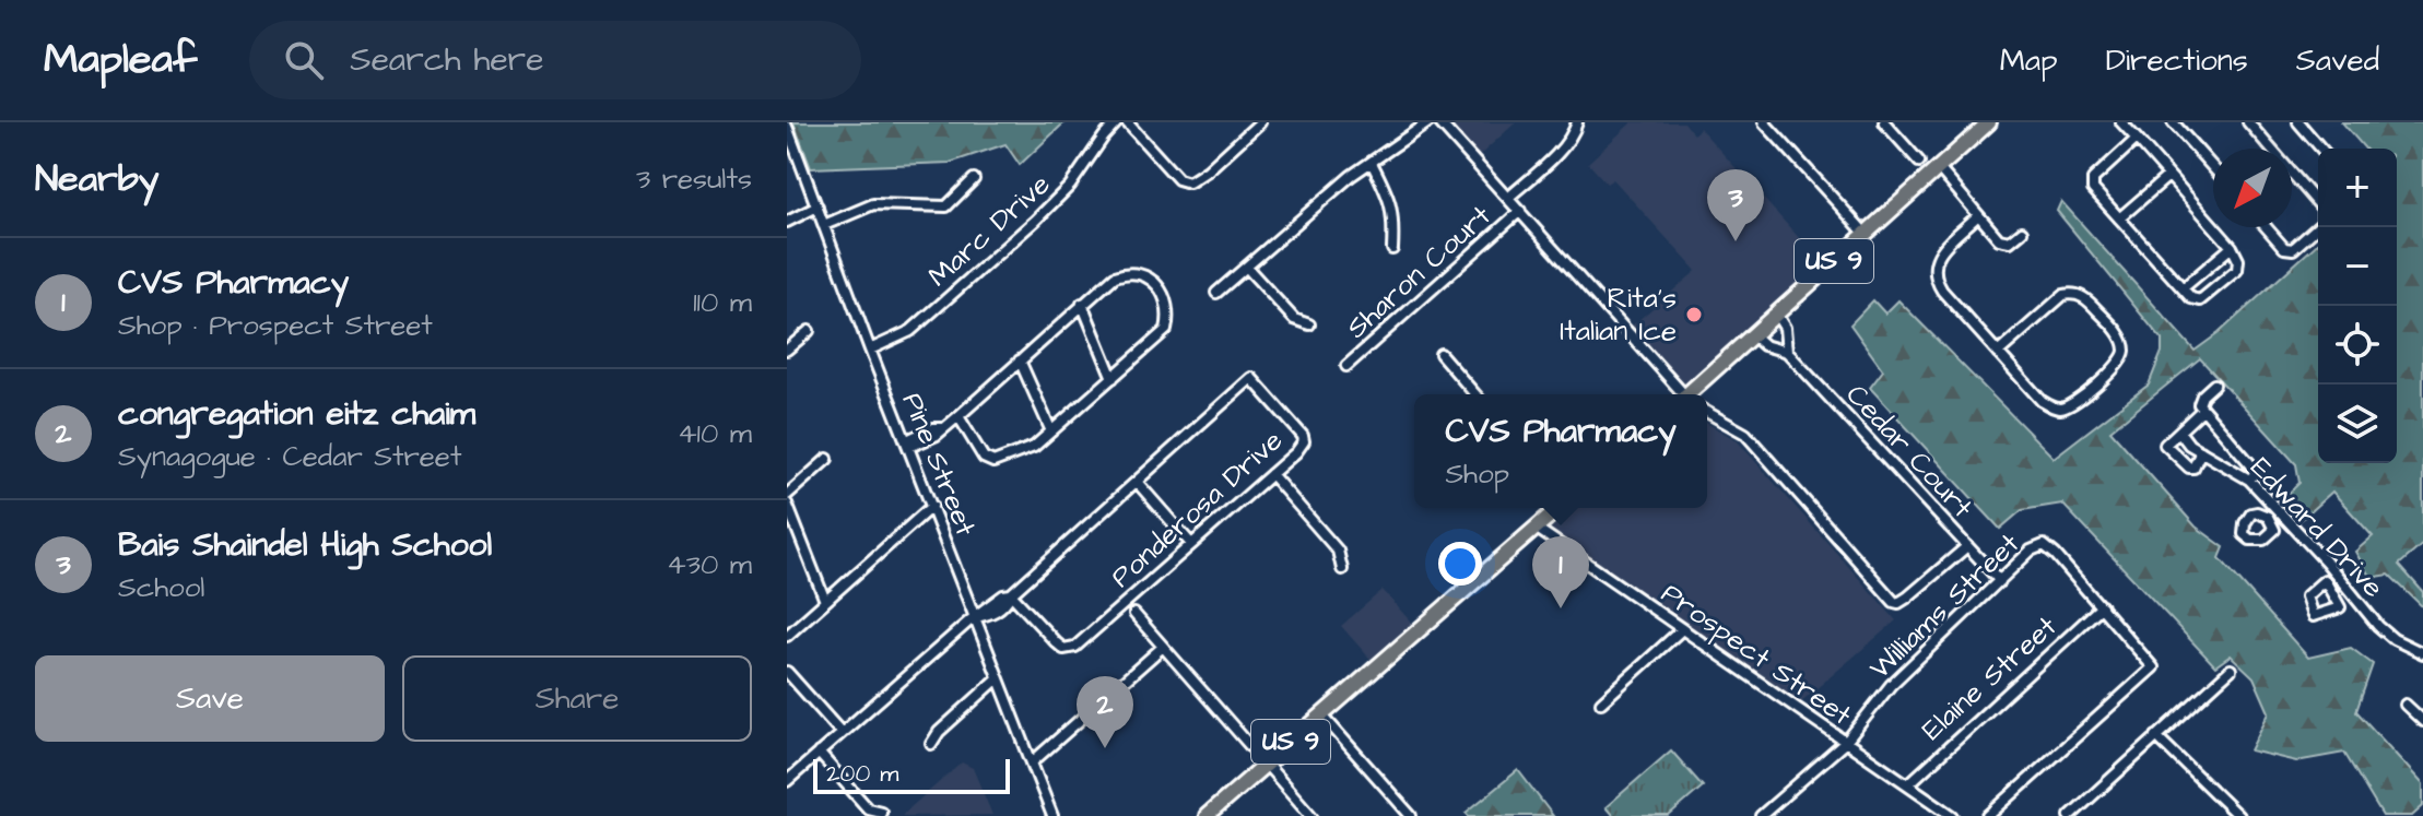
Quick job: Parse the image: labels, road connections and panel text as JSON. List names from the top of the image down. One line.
{"streets":{"highway":["US 9"],"street":["Marc Drive","Sharon Court","Cedar Court","Pine Street","Ponderosa Drive","Edward Drive","Williams Street","Prospect Street","Elaine Street"]},"crossings":[["Marc Drive","Pine Street"],["US 9","Cedar Court"],["US 9","Prospect Street"],["Cedar Court","Williams Street"],["Pine Street","Ponderosa Drive"],["Williams Street","Prospect Street"],["Williams Street","Elaine Street"],["Prospect Street","Elaine Street"]],"places":["Rita's Italian Ice"],"scale_bar":"200 m","north":"bottom left","page":{"header":"Mapleaf","search":"Search here","nav":["Map","Directions","Saved"],"heading":["Nearby","3 results"],"map_buttons":["+","−"],"pins":["3","1","2"],"list":[{"mark":"1","name":"CVS Pharmacy","note":"Shop · Prospect Street","value":"110 m"},{"mark":"2","name":"congregation eitz chaim","note":"Synagogue · Cedar Street","value":"410 m"},{"mark":"3","name":"Bais Shaindel High School","note":"School","value":"430 m"}],"popup":["CVS Pharmacy","Shop"],"buttons":["Save","Share"],"scale":"200 m"}}
